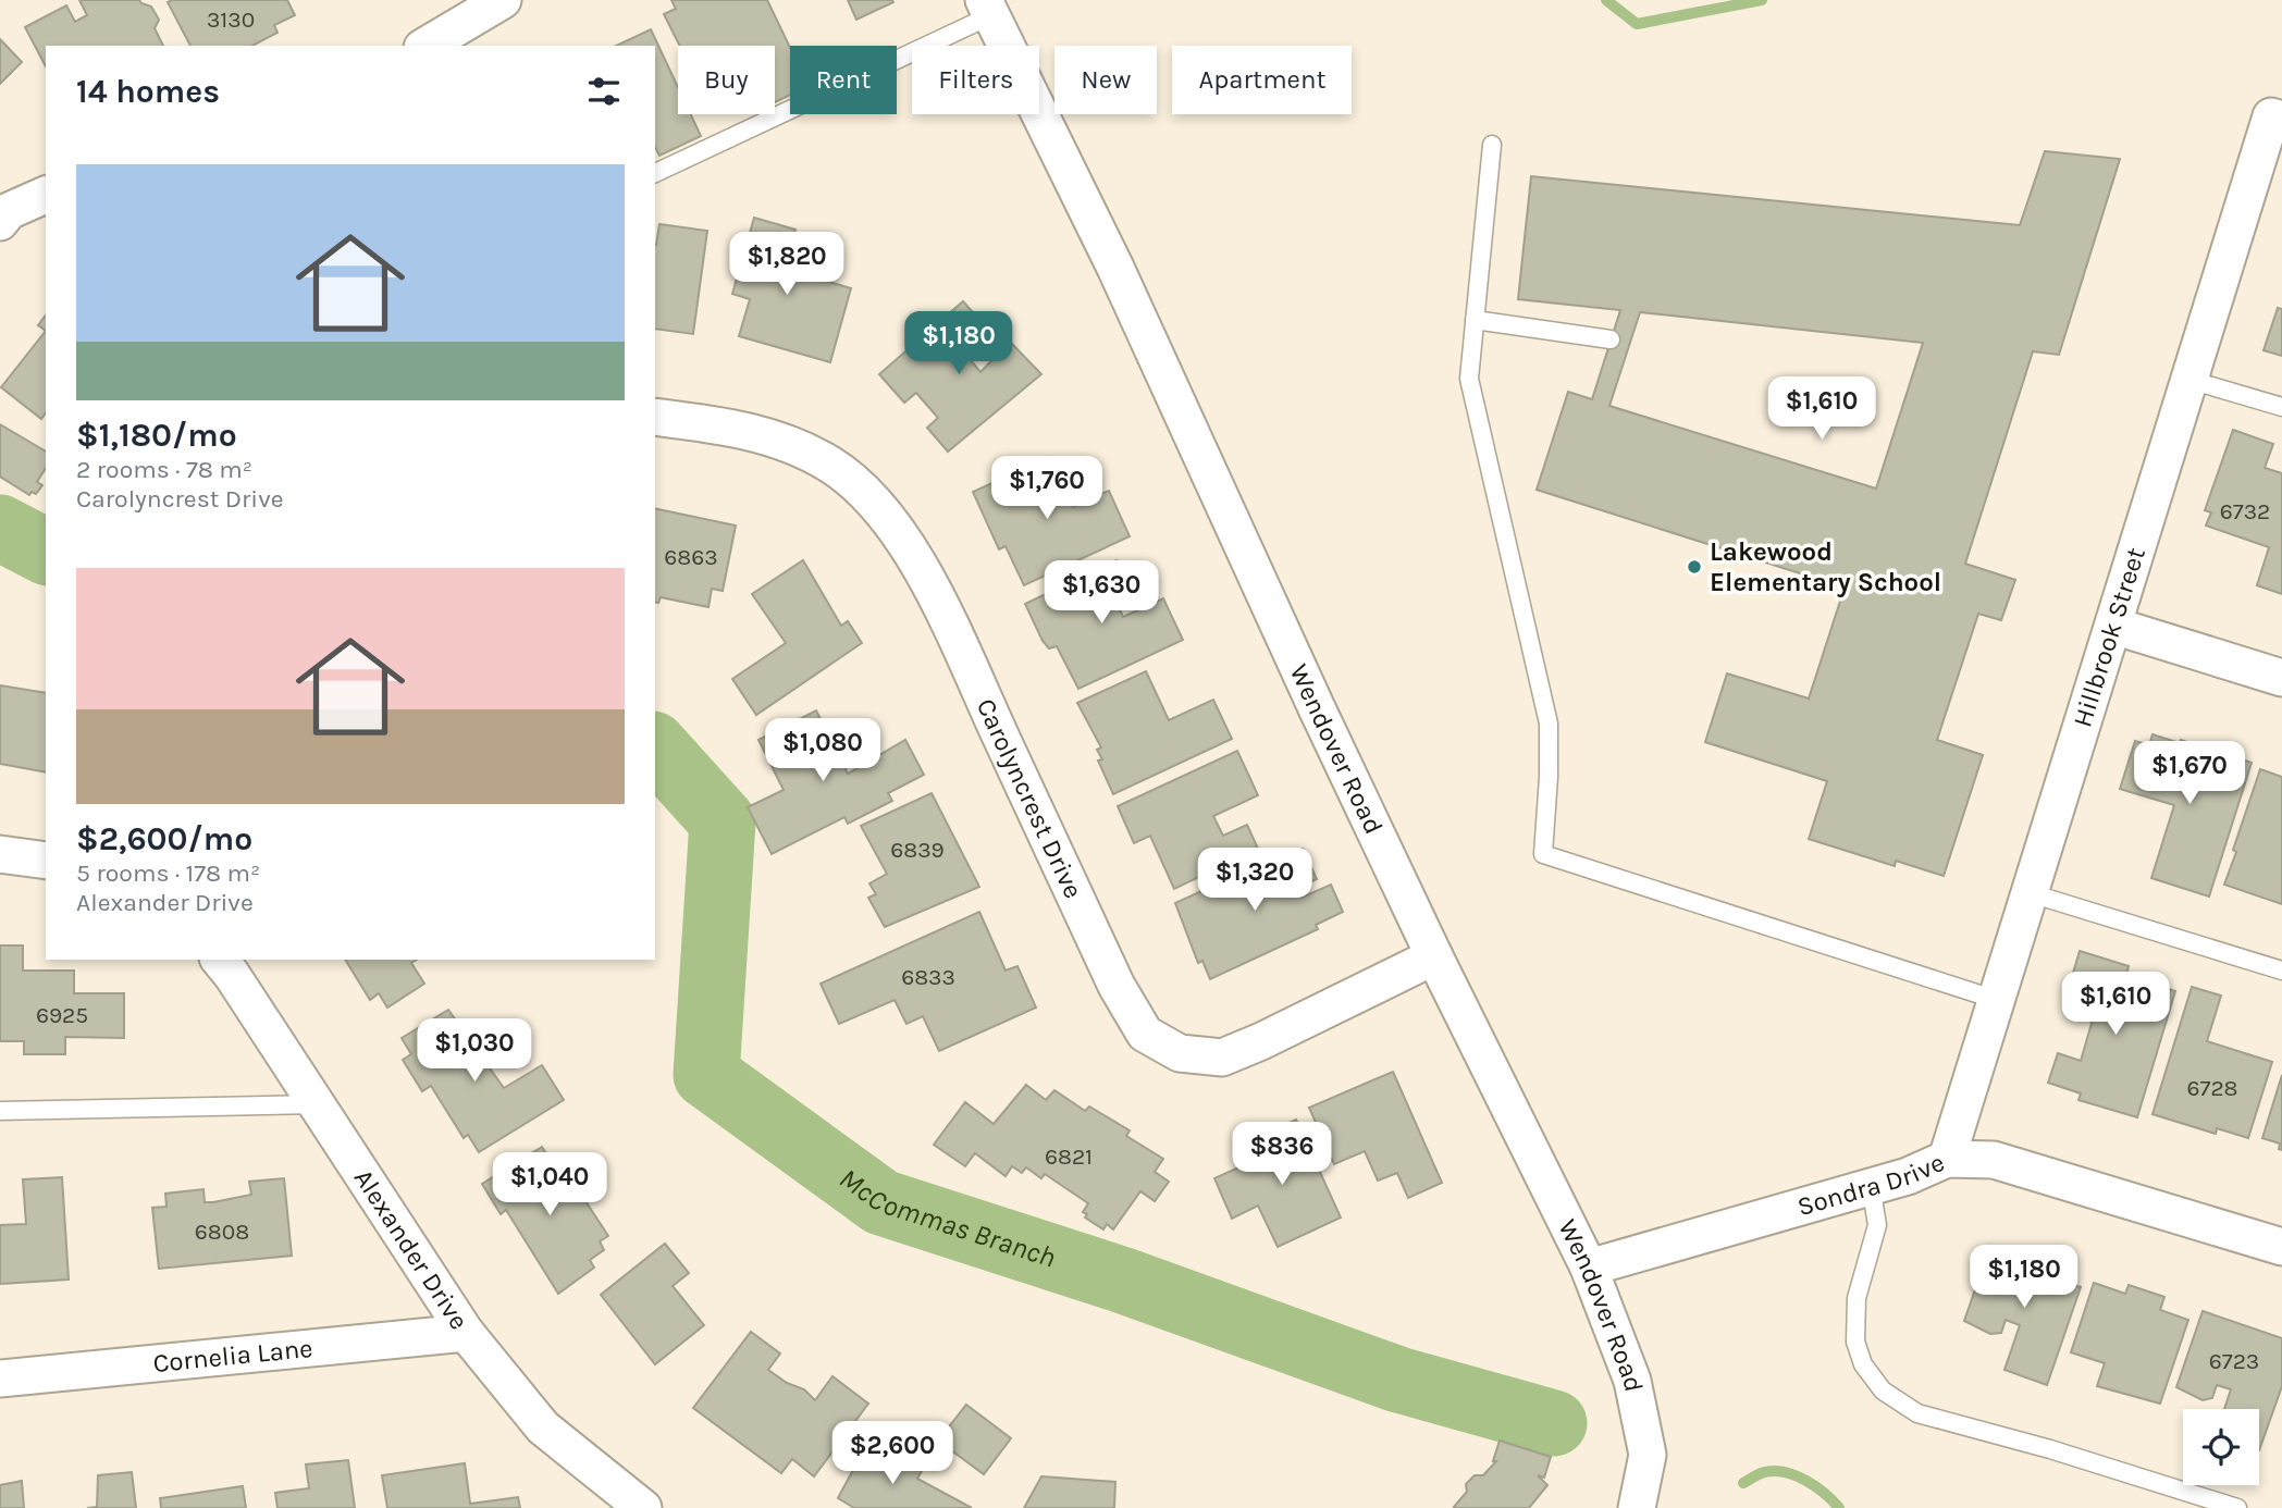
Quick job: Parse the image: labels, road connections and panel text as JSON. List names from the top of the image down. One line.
{"streets":{"street":["Hillbrook Street","Wendover Road","Carolyncrest Drive","Sondra Drive","Alexander Drive","Cornelia Lane"]},"crossings":[["Hillbrook Street","Sondra Drive"],["Wendover Road","Carolyncrest Drive"],["Wendover Road","Sondra Drive"],["Alexander Drive","Cornelia Lane"]],"water":["McCommas Branch"],"places":["Lakewood Elementary School"],"house_numbers":["3130","6732","6863","6839","6833","6925","6728","6821","6808","6723"],"page":{"chip":["Buy","Rent","Filters","New","Apartment"],"heading":"14 homes","list":[{"name":"$1,180/mo","note":"2 rooms · 78 m² · Carolyncrest Drive"},{"name":"$2,600/mo","note":"5 rooms · 178 m² · Alexander Drive"}],"price":["$1,820","$1,180","$1,610","$1,760","$1,630","$1,080","$1,670","$1,320","$1,610","$1,030","$836","$1,040","$1,180","$2,600"]}}
